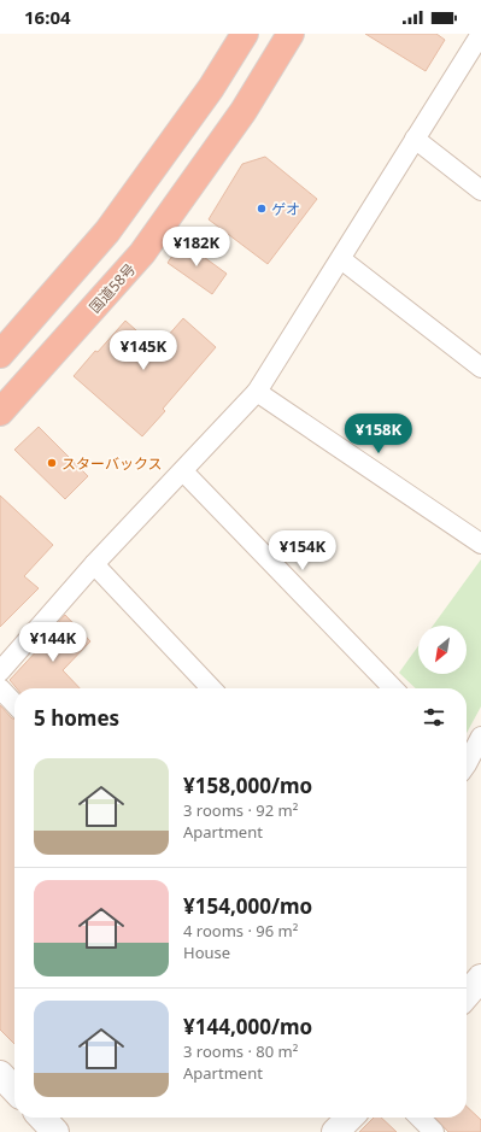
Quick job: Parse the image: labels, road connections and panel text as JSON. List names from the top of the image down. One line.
{"streets":{"highway":["国道58号"]},"places":["ゲオ","スターバックス"],"north":"bottom left","page":{"status":"16:04","price":["¥182K","¥145K","¥158K","¥154K","¥144K"],"heading":"5 homes","list":[{"name":"¥158,000/mo","note":"3 rooms · 92 m² · Apartment"},{"name":"¥154,000/mo","note":"4 rooms · 96 m² · House"},{"name":"¥144,000/mo","note":"3 rooms · 80 m² · Apartment"}]}}
